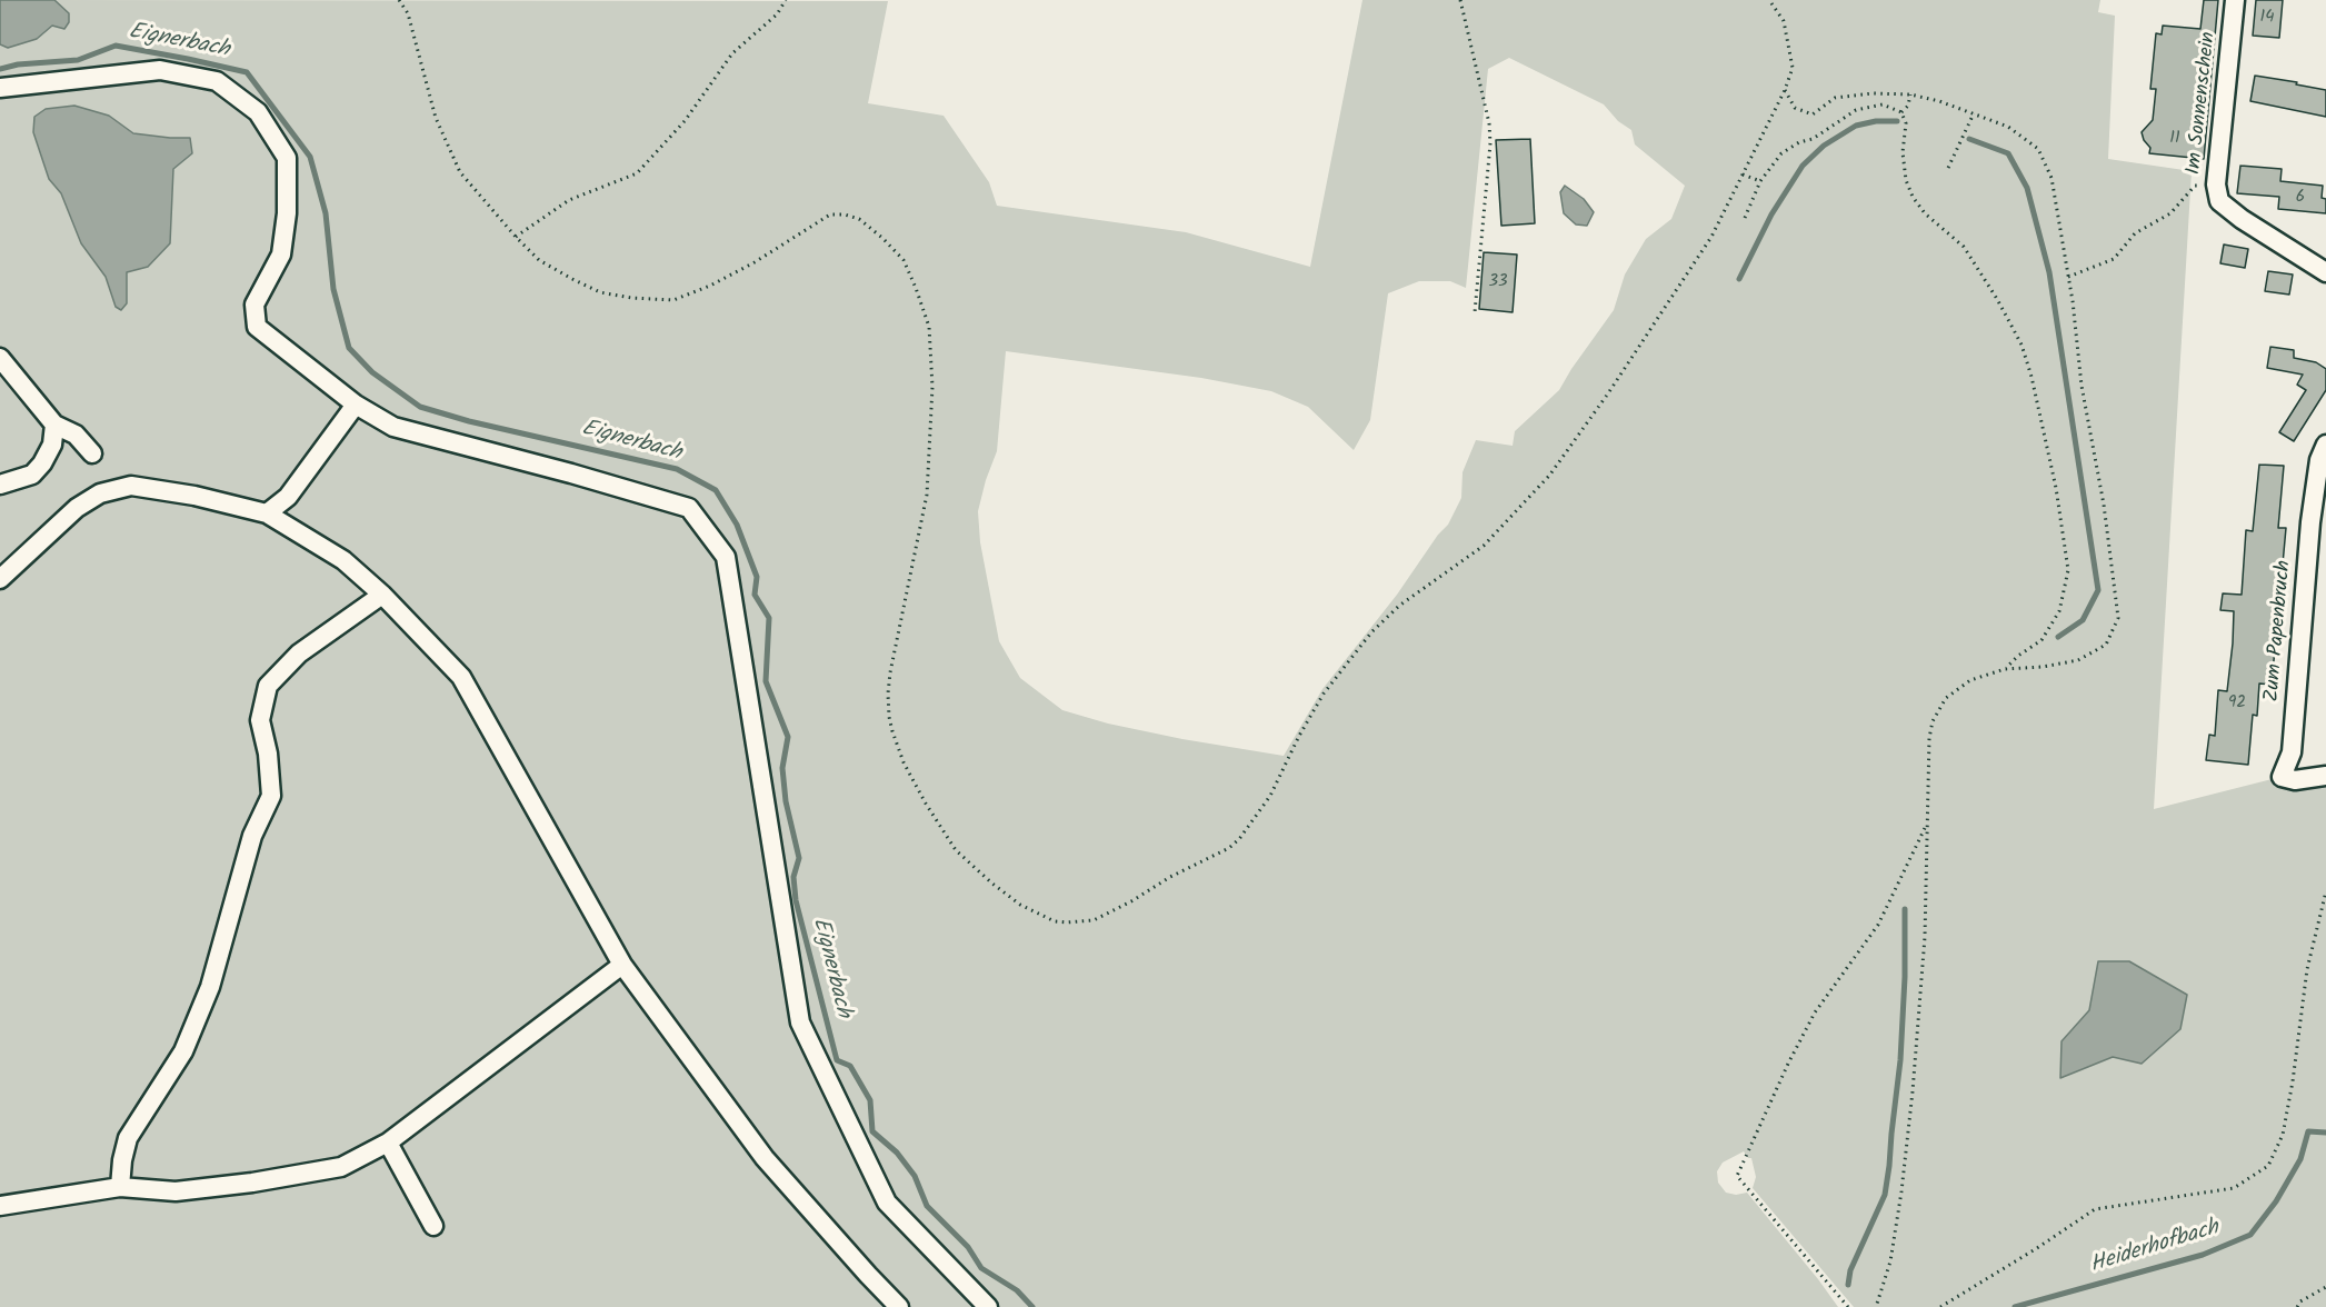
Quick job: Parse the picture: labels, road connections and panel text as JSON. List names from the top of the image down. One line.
{"streets":{"street":["Im Sonnenschein","Zum Papenbruch"]},"water":["Eignerbach","Heiderhofbach"],"house_numbers":["14","11","6","33","92"]}
